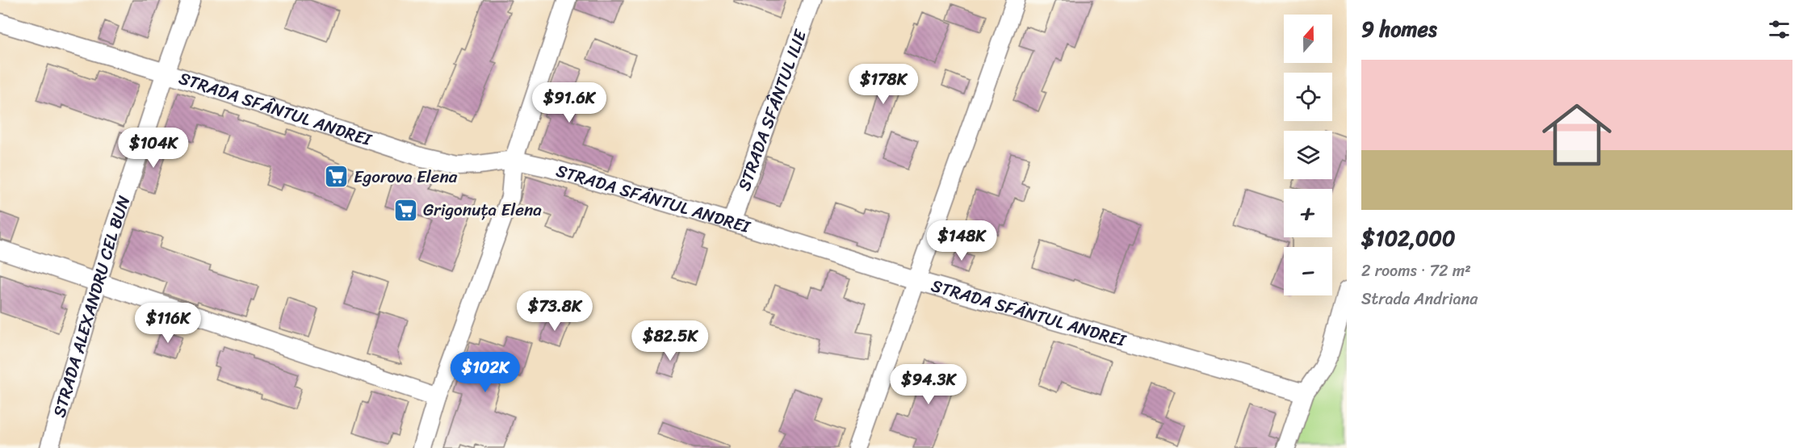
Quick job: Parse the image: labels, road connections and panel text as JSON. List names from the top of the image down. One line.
{"streets":{"street":["STRADA SFÂNTUL ANDREI","STRADA SFÂNTUL ILIE","STRADA ALEXANDRU CEL BUN"]},"crossings":[["STRADA SFÂNTUL ANDREI","STRADA SFÂNTUL ILIE"],["STRADA SFÂNTUL ANDREI","STRADA ALEXANDRU CEL BUN"]],"places":{"supermarket":["Egorova Elena","Grigonuța Elena"]},"north":"top","page":{"heading":"9 homes","map_buttons":["+","−"],"list":[{"name":"$102,000","note":"2 rooms · 72 m² · Strada Andriana"}],"price":["$178K","$91.6K","$104K","$148K","$73.8K","$116K","$82.5K","$102K","$94.3K"]}}
